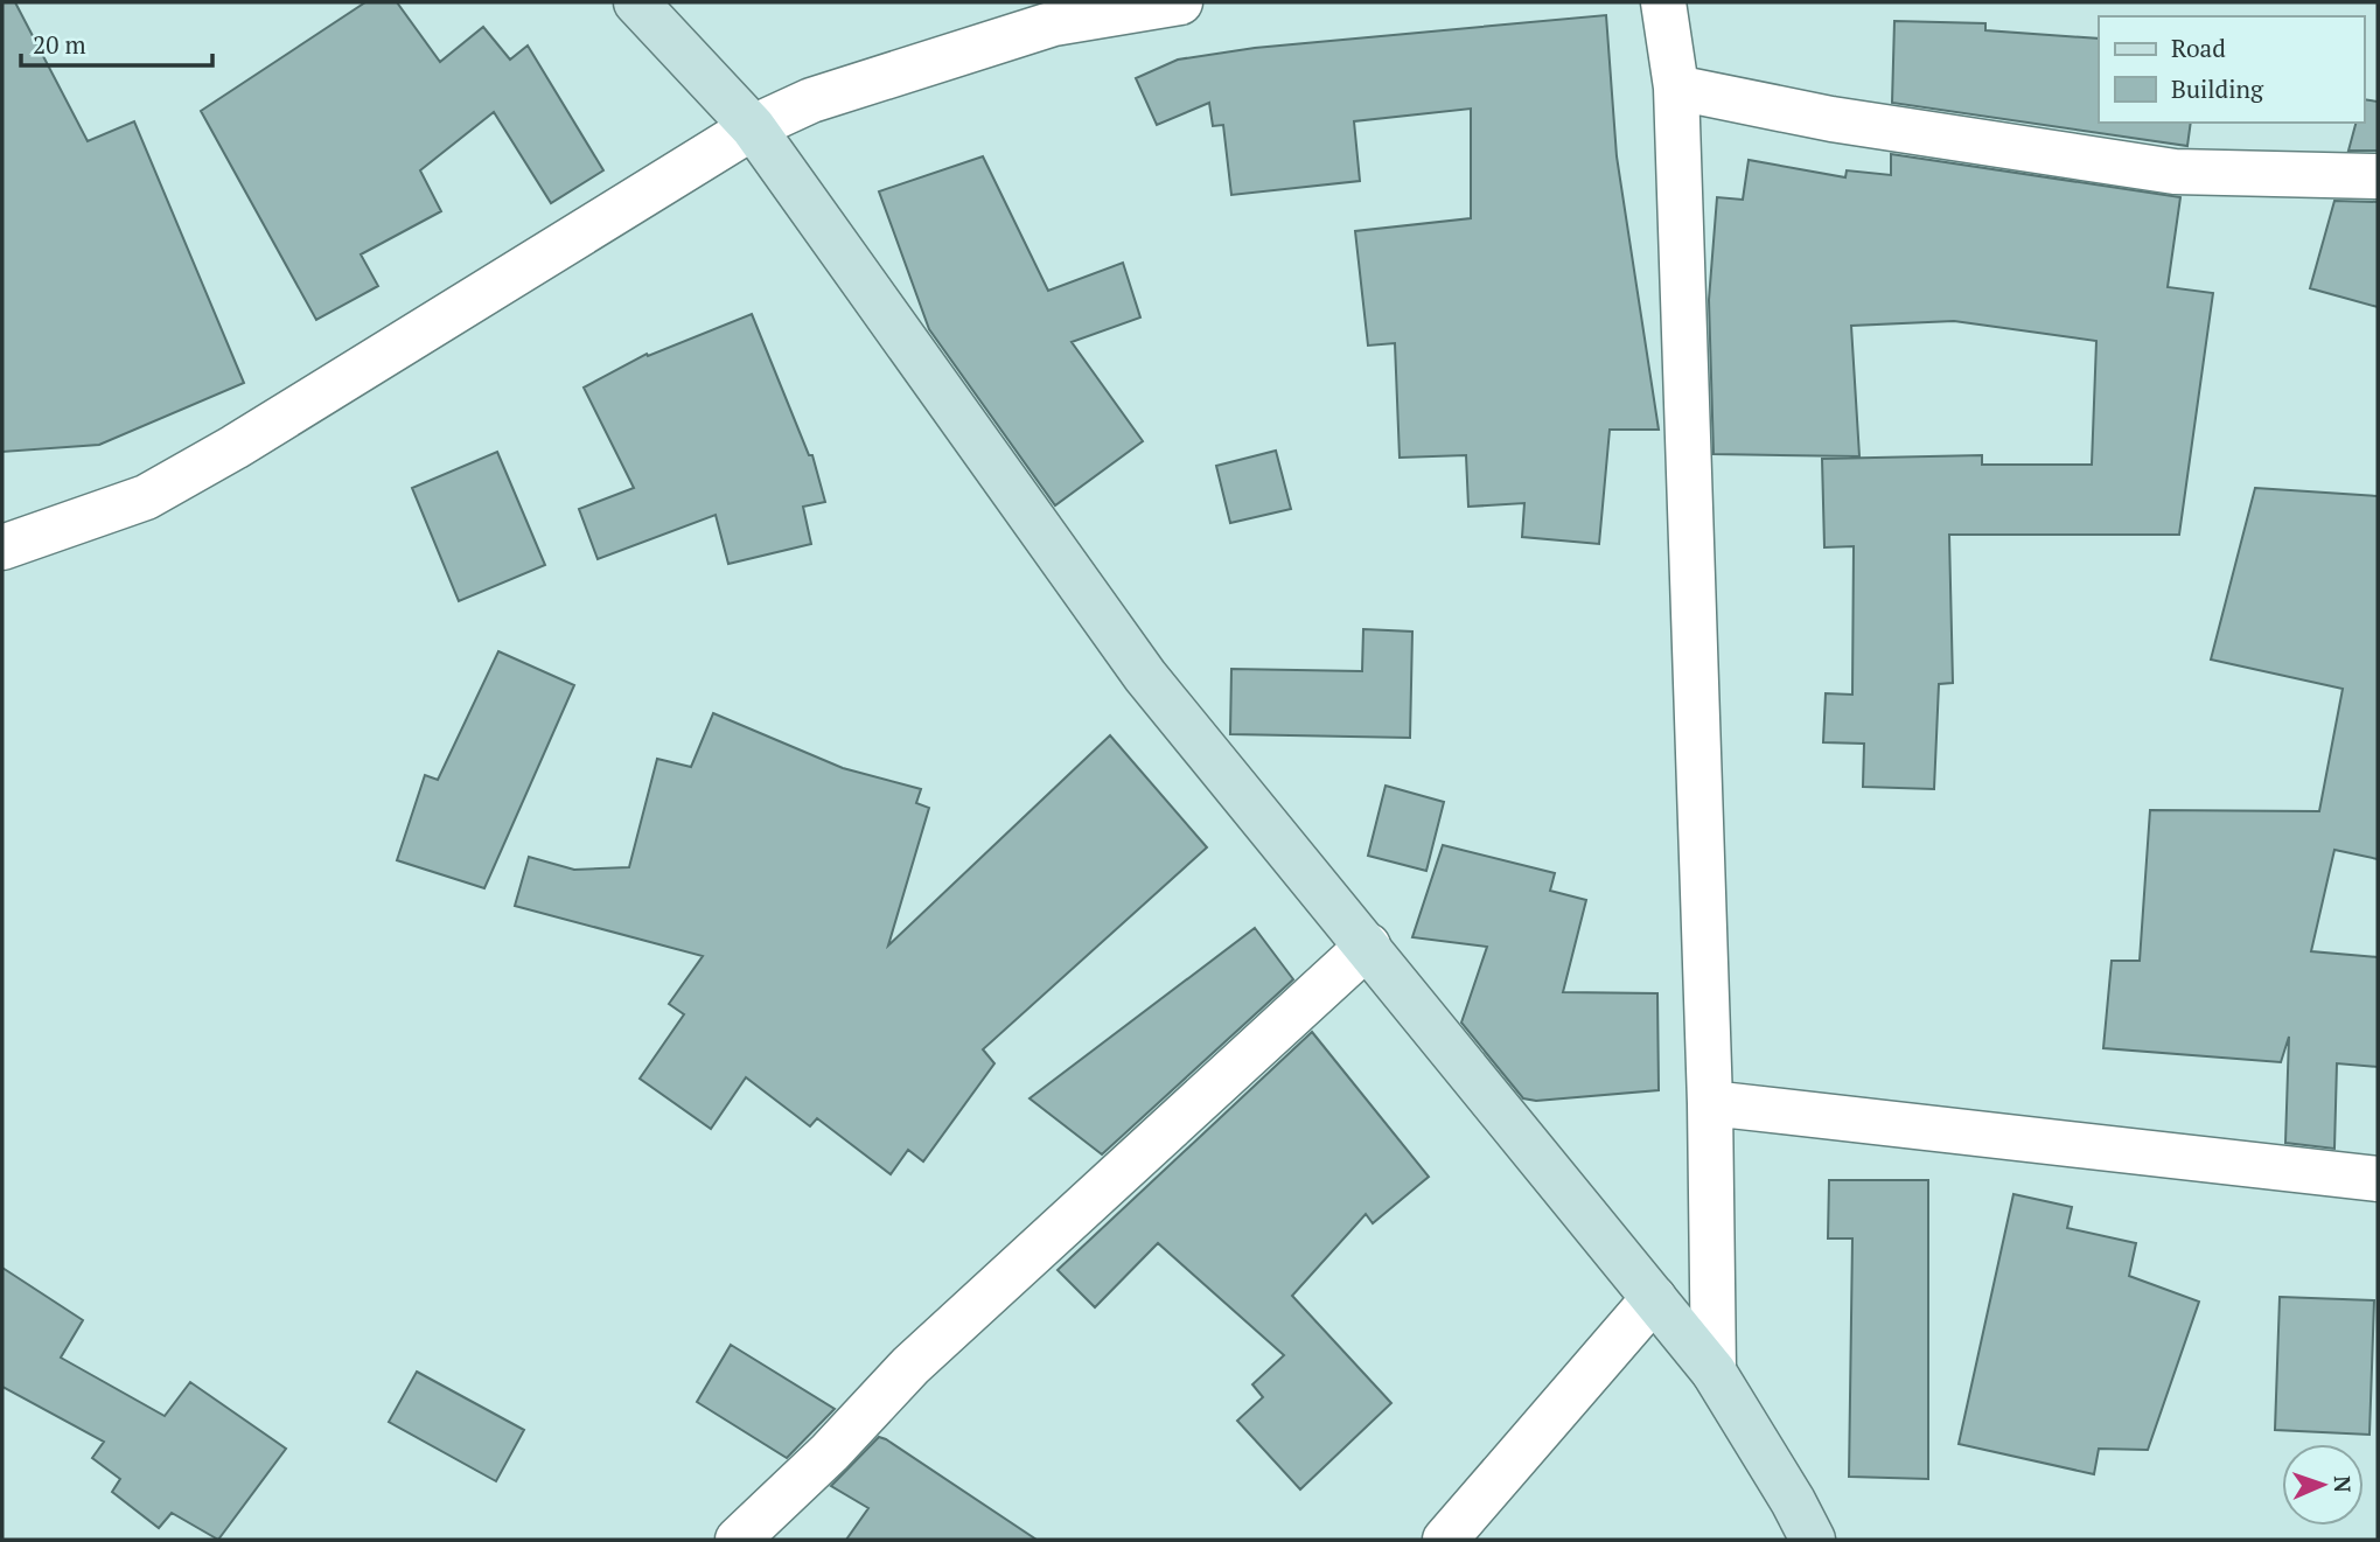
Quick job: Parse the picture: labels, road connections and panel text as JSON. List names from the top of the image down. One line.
{"legend":["Road","Building"],"scale_bar":"20 m","north":"right"}
